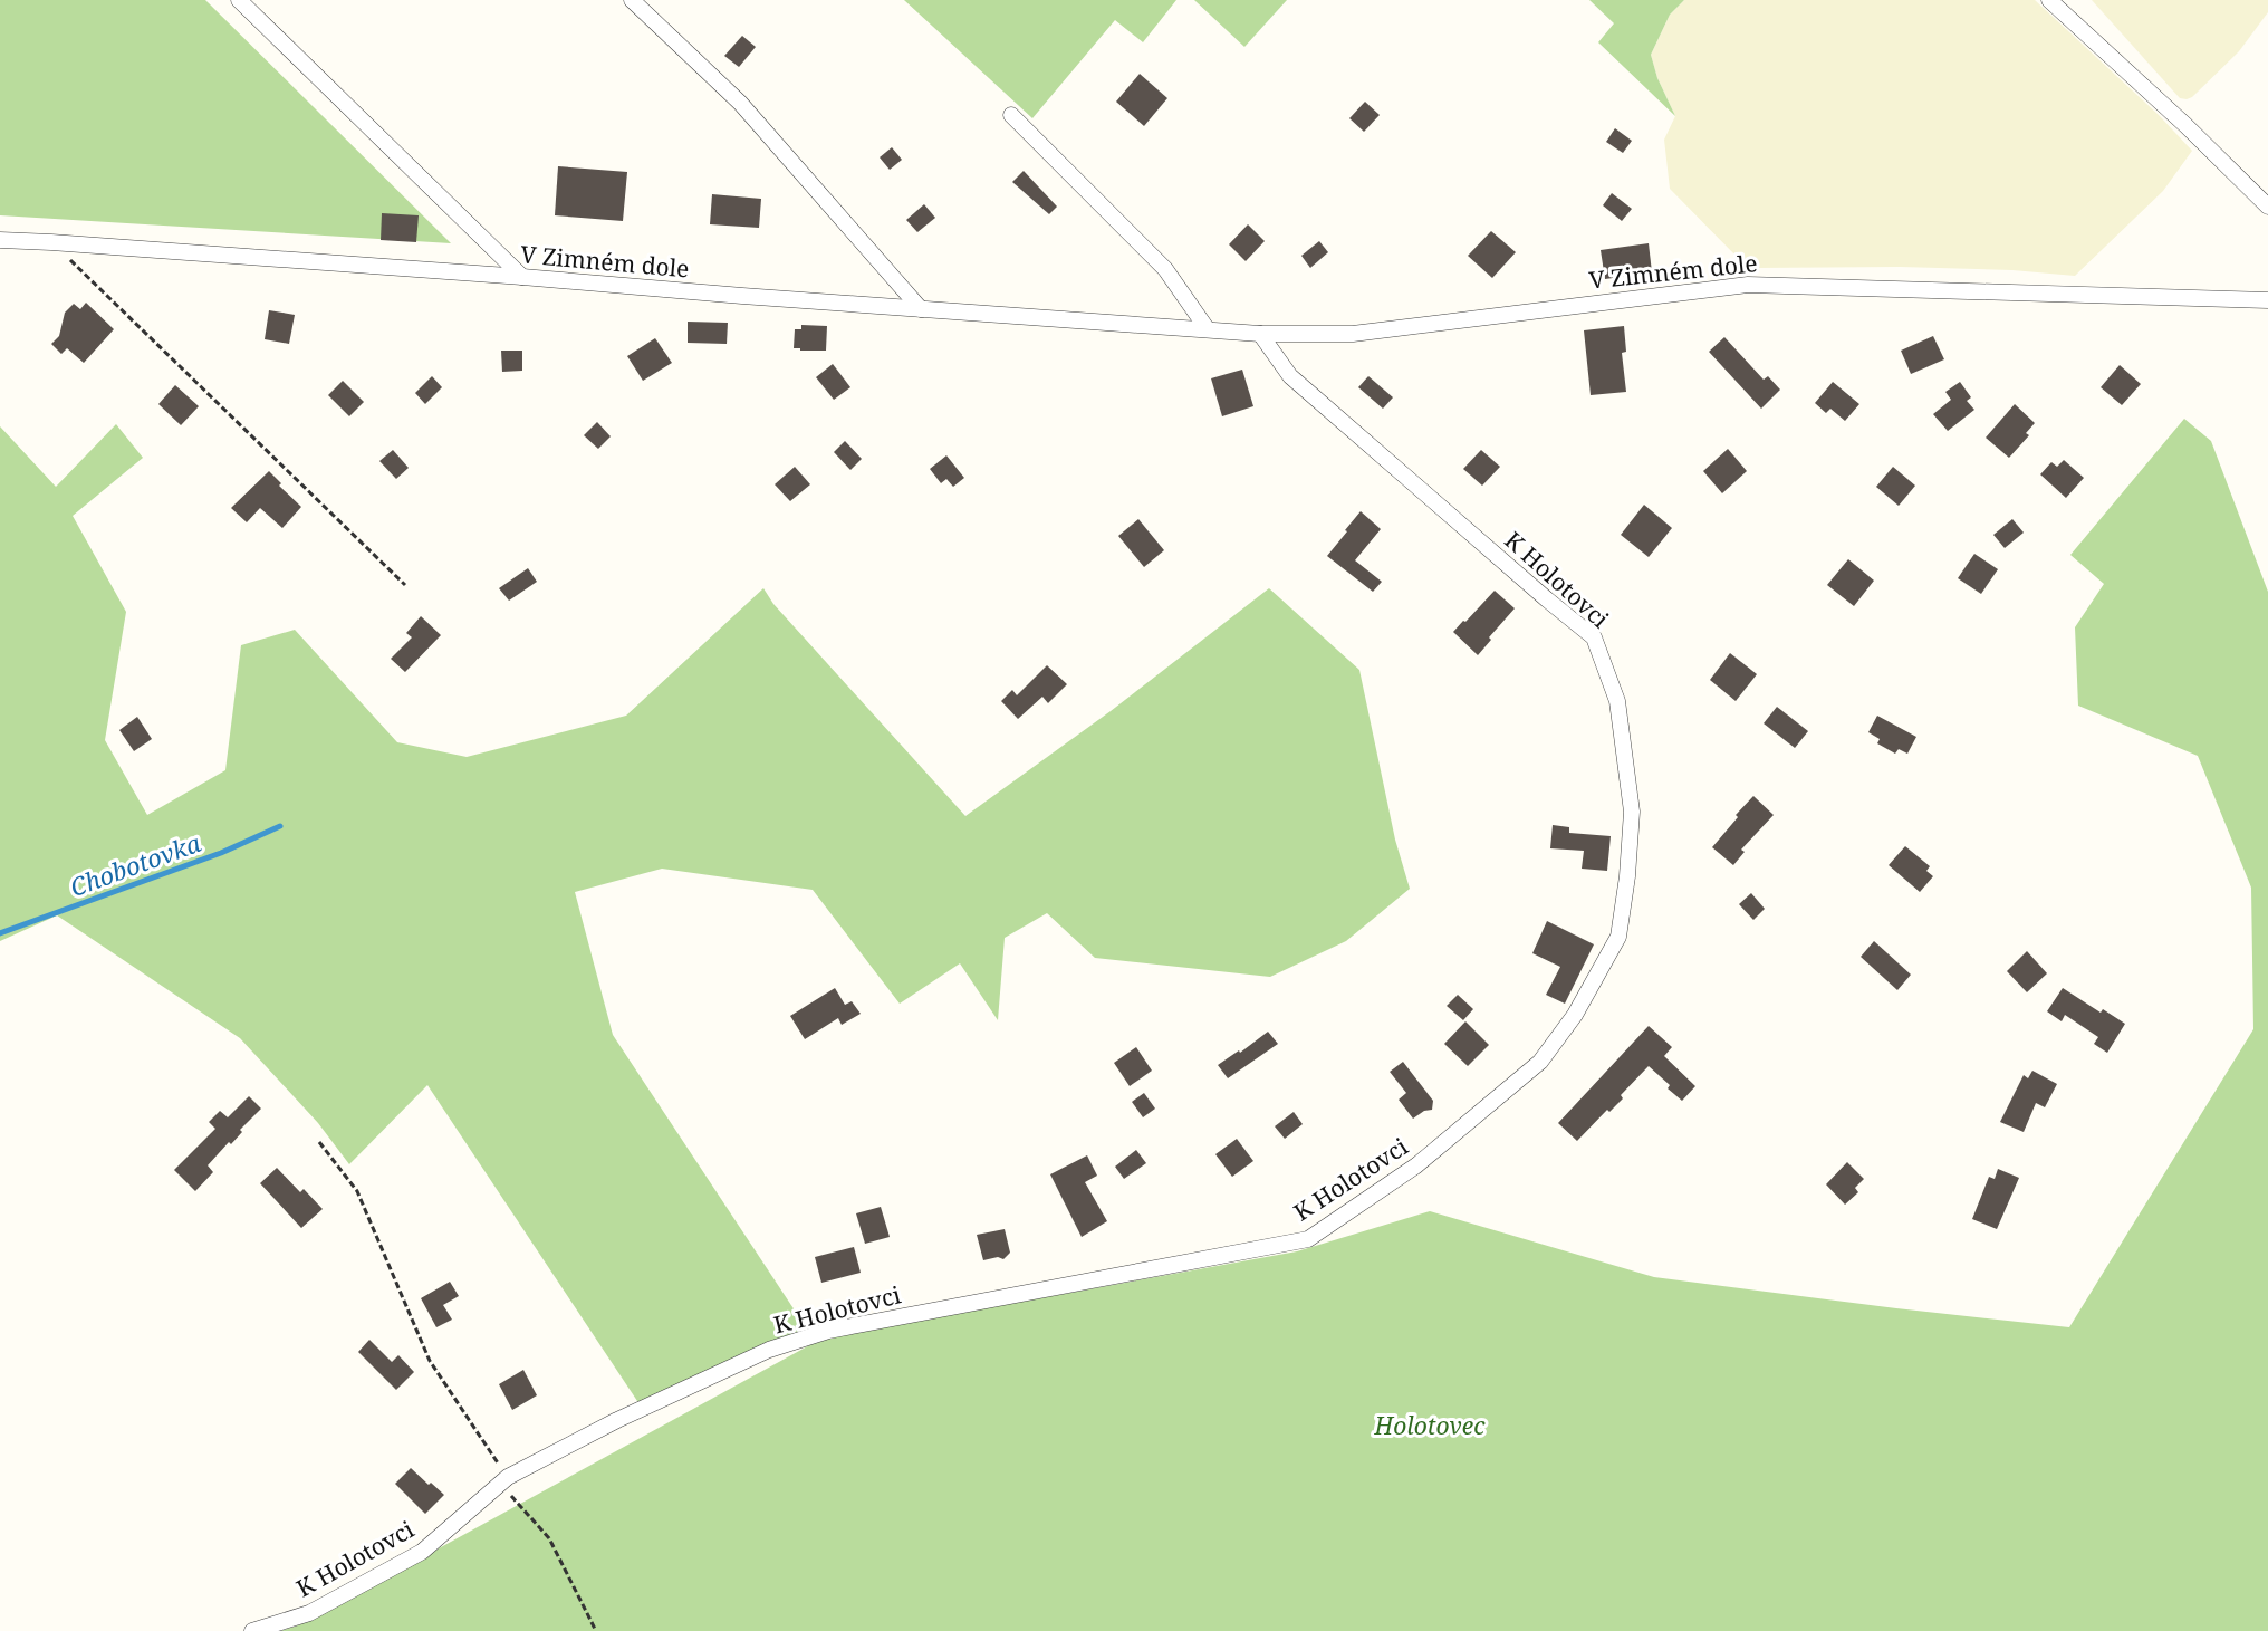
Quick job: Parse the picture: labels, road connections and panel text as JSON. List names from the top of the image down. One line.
{"streets":{"street":["V Zimném dole","K Holotovci"]},"crossings":[["V Zimném dole","K Holotovci"]],"water":["Chobotovka"],"parks":["Holotovec"]}
